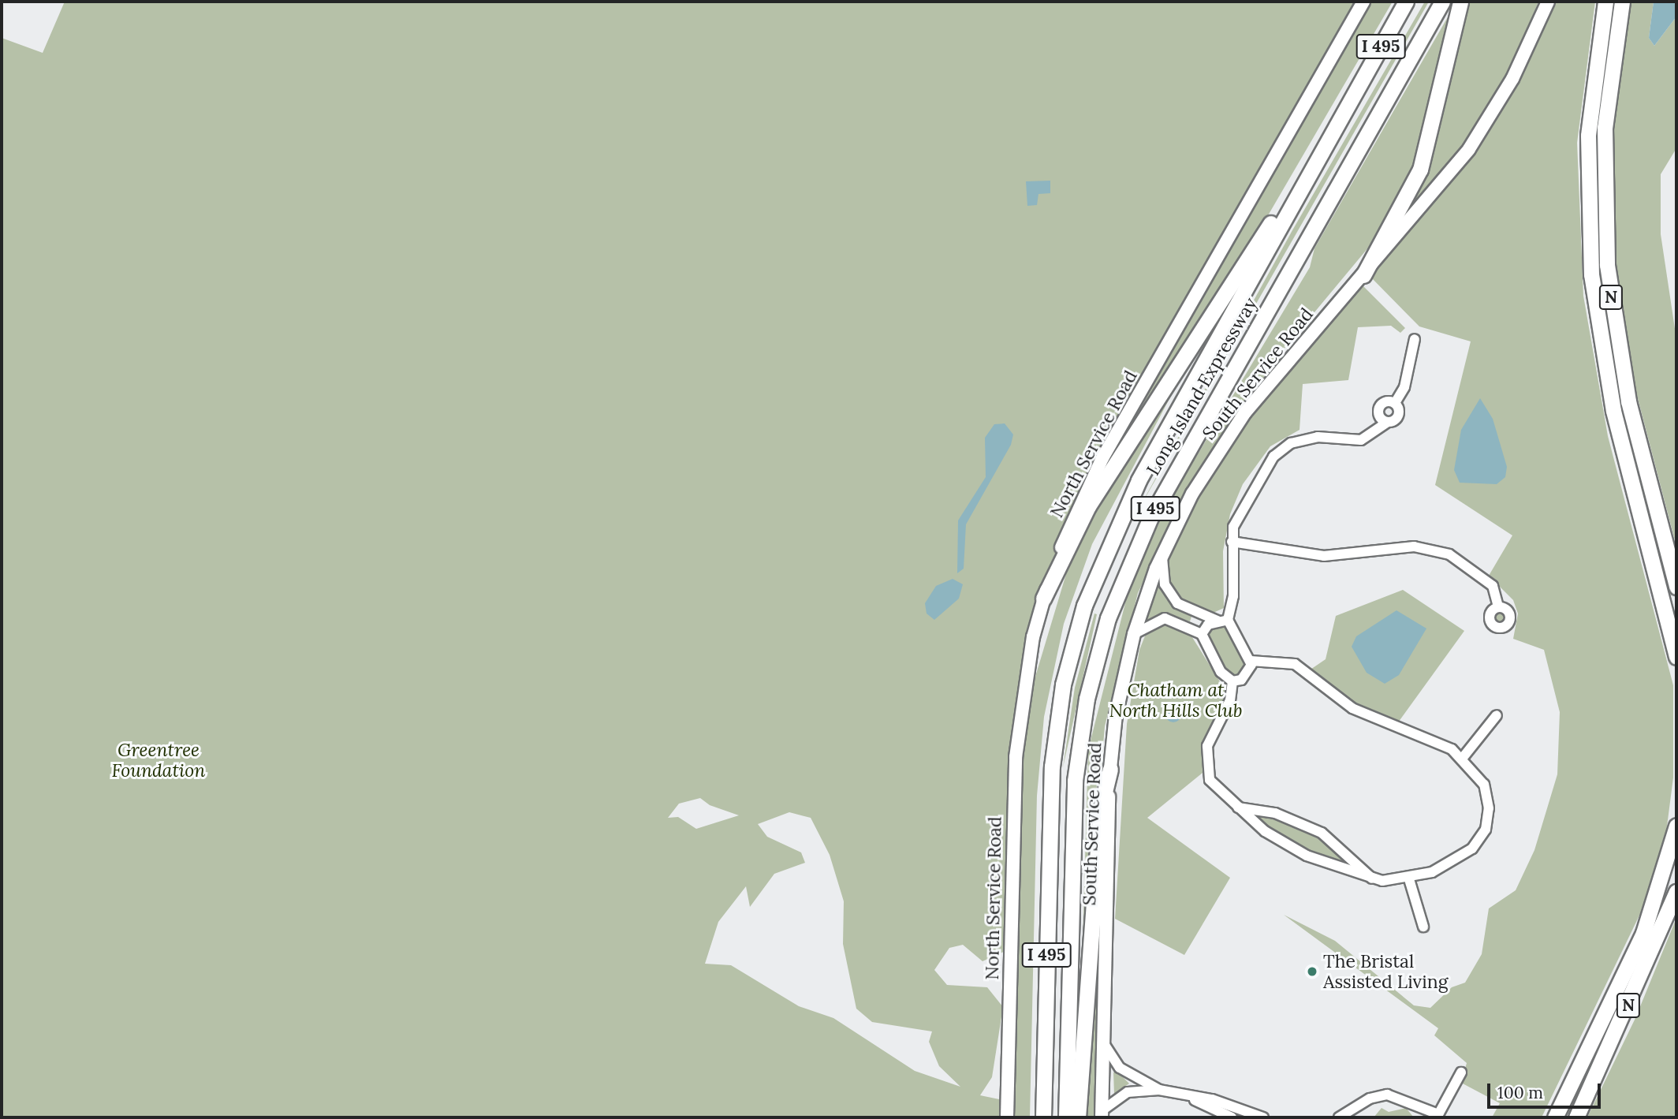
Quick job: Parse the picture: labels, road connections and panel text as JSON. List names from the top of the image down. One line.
{"streets":{"highway":["I 495","N","Long Island Expressway"],"main road":["South Service Road","North Service Road"]},"parks":["Chatham at North Hills Club","Greentree Foundation"],"places":["The Bristal Assisted Living"],"scale_bar":"100 m"}
